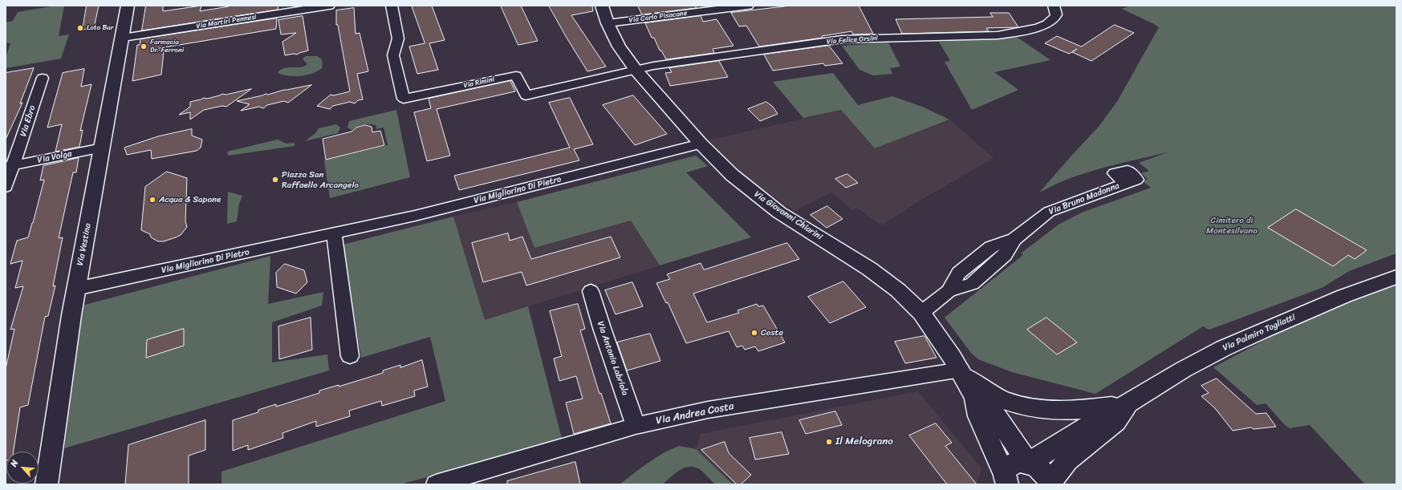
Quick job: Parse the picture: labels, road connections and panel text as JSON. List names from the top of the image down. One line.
{"streets":{"main road":["Via Giovanni Chiarini","Via Vestina","Via Palmiro Togliatti"],"street":["Via Carlo Pisacane","Via Martiri Pennesi","Via Felice Orsini","Via Rimini","Via Ebro","Via Volga","Via Migliorino Di Pietro","Via Bruno Madonna","Via Antonio Labriola","Via Andrea Costa"]},"crossings":[["Via Carlo Pisacane","Via Giovanni Chiarini"],["Via Martiri Pennesi","Via Vestina"],["Via Felice Orsini","Via Rimini"],["Via Felice Orsini","Via Giovanni Chiarini"],["Via Rimini","Via Giovanni Chiarini"],["Via Ebro","Via Volga"],["Via Volga","Via Vestina"],["Via Migliorino Di Pietro","Via Giovanni Chiarini"],["Via Migliorino Di Pietro","Via Vestina"],["Via Bruno Madonna","Via Giovanni Chiarini"],["Via Giovanni Chiarini","Via Palmiro Togliatti"],["Via Giovanni Chiarini","Via Andrea Costa"],["Via Antonio Labriola","Via Andrea Costa"]],"parks":["Cimitero di Montesilvano"],"places":["Loto Bar","Farmacia Dr. Ferroni","Piazza San Raffaello Arcangelo","Acqua & Sapone","Costa","Il Melograno"],"north":"top left"}
